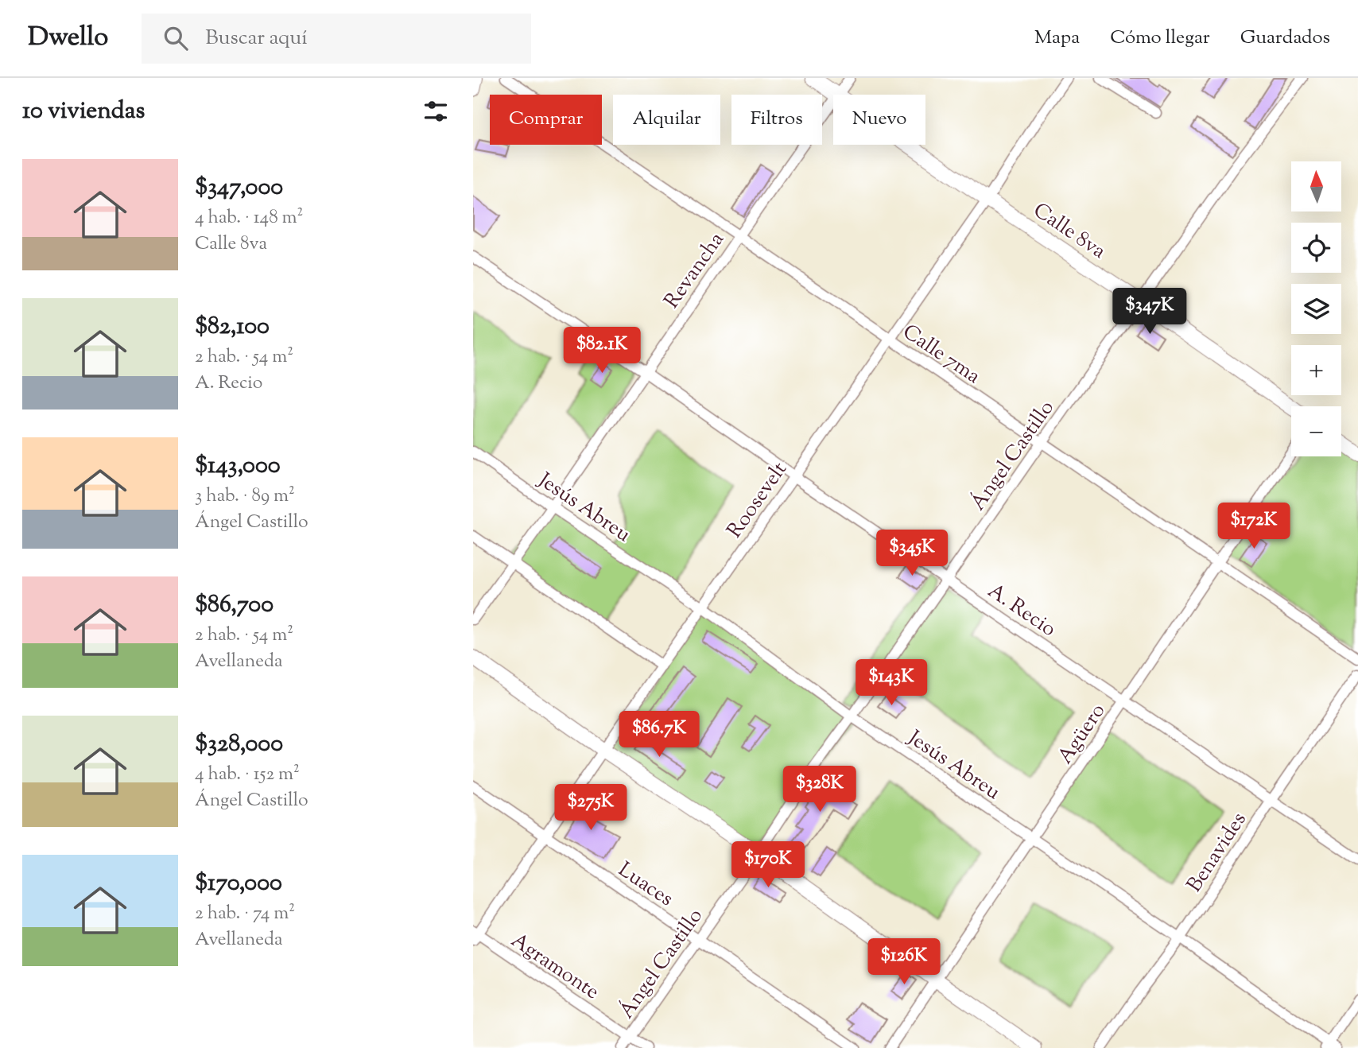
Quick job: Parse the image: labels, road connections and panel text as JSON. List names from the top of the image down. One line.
{"streets":{"street":["Calle 8va","Revancha","Calle 7ma","Ángel Castillo","Roosevelt","Jesús Abreu","A. Recio","Agüero","Benavides","Luaces","Agramonte"]},"crossings":[["Calle 8va","Ángel Castillo"],["Calle 8va","Roosevelt"],["Revancha","Calle 7ma"],["Revancha","Jesús Abreu"],["Revancha","A. Recio"],["Calle 7ma","Ángel Castillo"],["Calle 7ma","Roosevelt"],["Calle 7ma","Agüero"],["Ángel Castillo","Jesús Abreu"],["Ángel Castillo","A. Recio"],["Ángel Castillo","Luaces"],["Ángel Castillo","Agramonte"],["Roosevelt","Jesús Abreu"],["Roosevelt","A. Recio"],["Roosevelt","Luaces"],["Roosevelt","Agramonte"],["Jesús Abreu","Agüero"],["Jesús Abreu","Benavides"],["A. Recio","Agüero"],["A. Recio","Benavides"]],"north":"top","page":{"header":"Dwello","search":"Buscar aquí","nav":["Mapa","Cómo llegar","Guardados"],"heading":"10 viviendas","chip":["Comprar","Alquilar","Filtros","Nuevo"],"list":[{"name":"$347,000","note":"4 hab. · 148 m² · Calle 8va"},{"name":"$82,100","note":"2 hab. · 54 m² · A. Recio"},{"name":"$143,000","note":"3 hab. · 89 m² · Ángel Castillo"},{"name":"$86,700","note":"2 hab. · 54 m² · Avellaneda"},{"name":"$328,000","note":"4 hab. · 152 m² · Ángel Castillo"},{"name":"$170,000","note":"2 hab. · 74 m² · Avellaneda"}],"map_buttons":["+","−"],"price":["$347K","$82.1K","$172K","$345K","$143K","$86.7K","$328K","$275K","$170K","$126K"]}}
